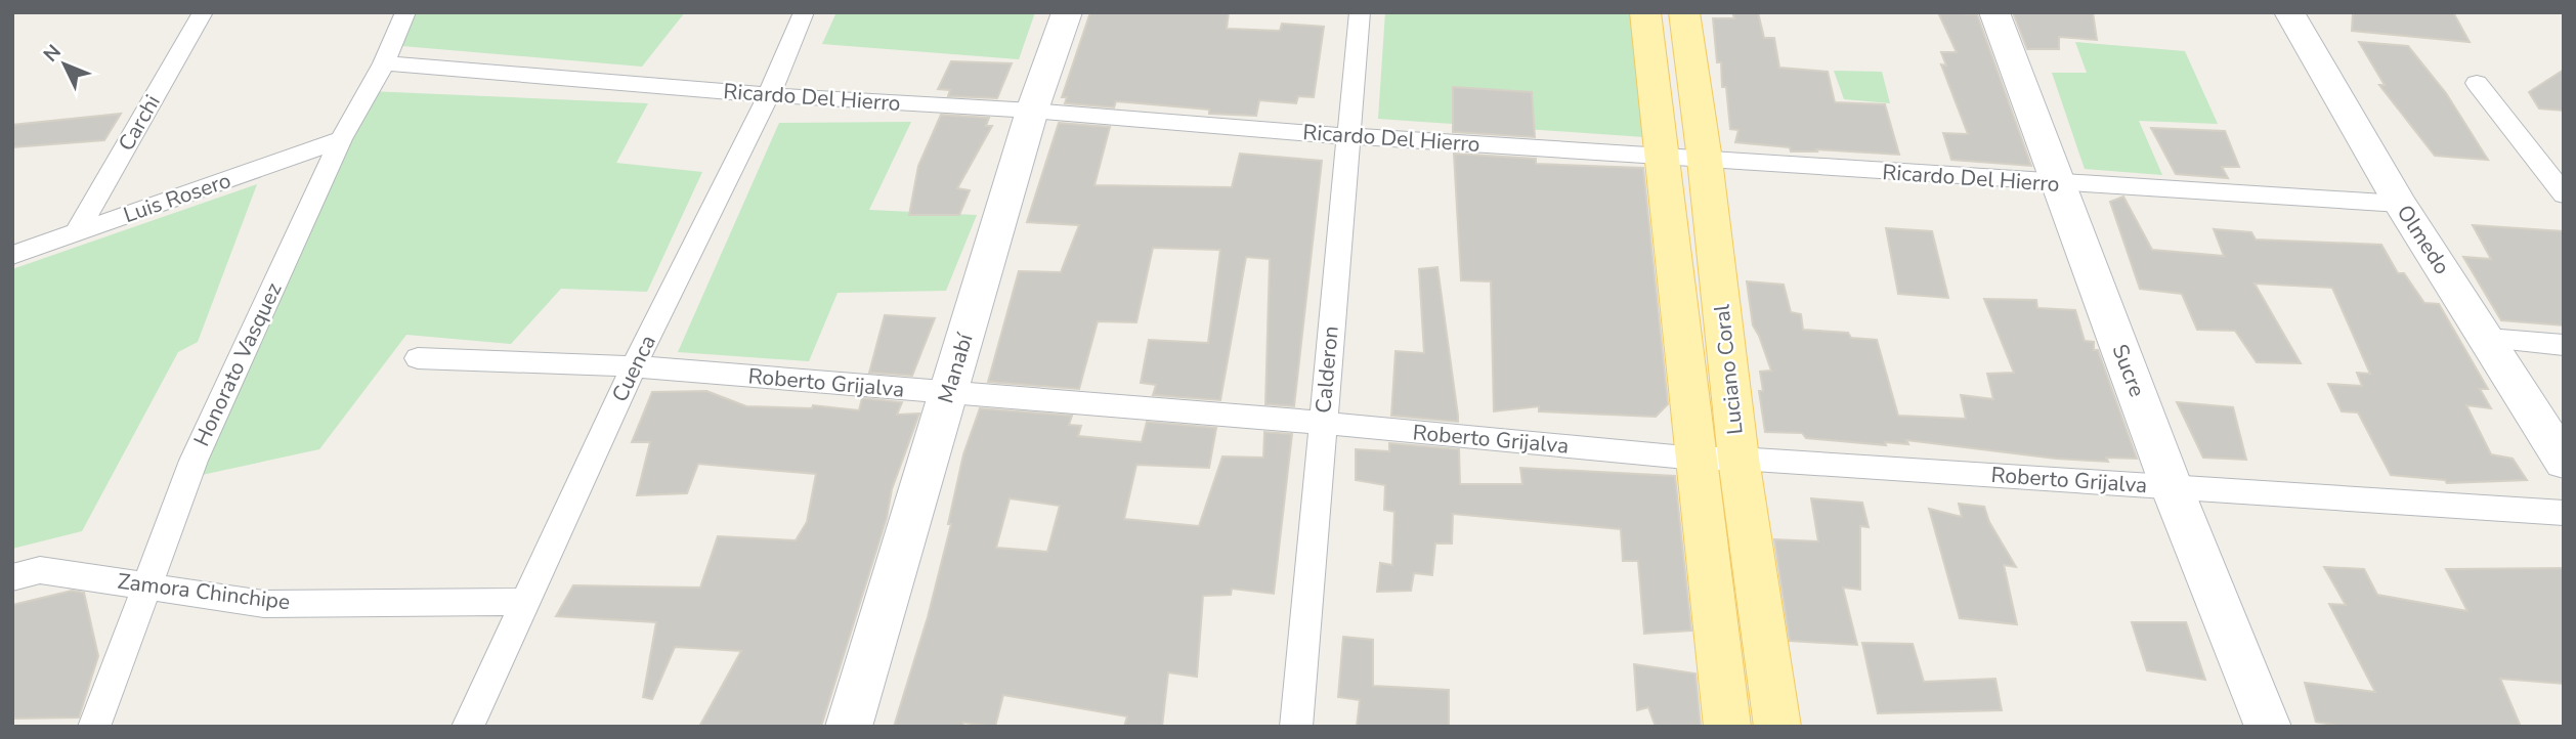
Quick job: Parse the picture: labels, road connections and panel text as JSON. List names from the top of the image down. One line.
{"streets":{"main road":["Luciano Coral"],"street":["Ricardo Del Hierro","Carchi","Luis Rosero","Olmedo","Honorato Vasquez","Cuenca","Manabí","Calderon","Sucre","Roberto Grijalva","Zamora Chinchipe"]},"crossings":[["Ricardo Del Hierro","Olmedo"],["Ricardo Del Hierro","Honorato Vasquez"],["Ricardo Del Hierro","Cuenca"],["Ricardo Del Hierro","Manabí"],["Ricardo Del Hierro","Calderon"],["Ricardo Del Hierro","Luciano Coral"],["Ricardo Del Hierro","Sucre"],["Carchi","Luis Rosero"],["Luis Rosero","Honorato Vasquez"],["Honorato Vasquez","Zamora Chinchipe"],["Cuenca","Roberto Grijalva"],["Cuenca","Zamora Chinchipe"],["Manabí","Roberto Grijalva"],["Calderon","Roberto Grijalva"],["Luciano Coral","Roberto Grijalva"],["Sucre","Roberto Grijalva"]],"north":"top left"}
